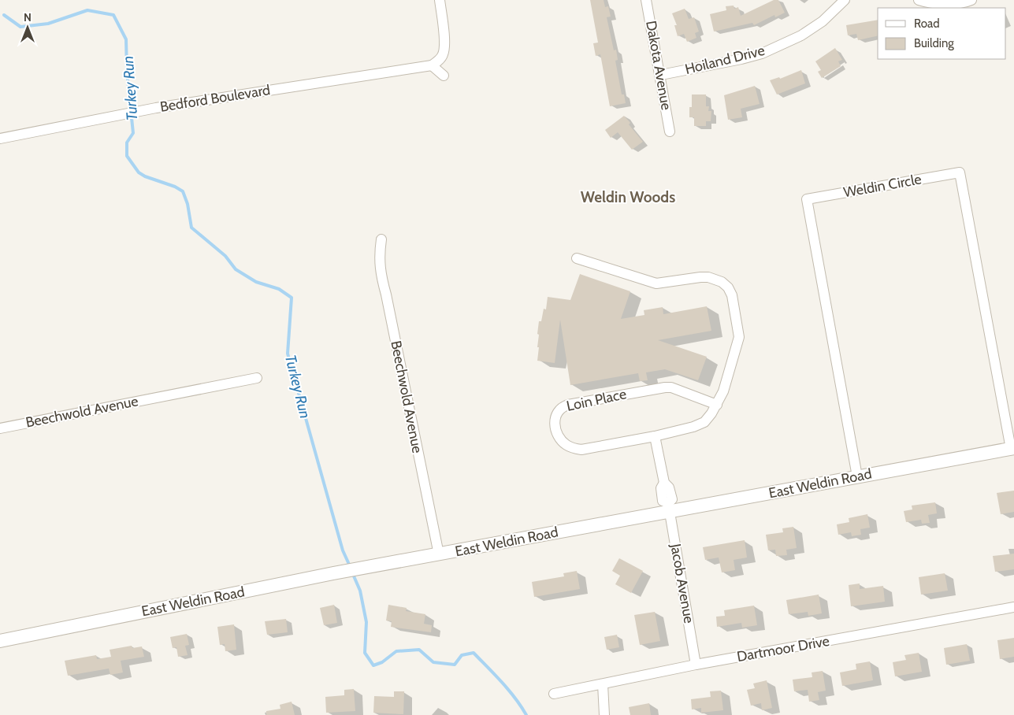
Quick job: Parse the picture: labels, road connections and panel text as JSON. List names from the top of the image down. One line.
{"streets":{"street":["Hoiland Drive","Dakota Avenue","Bedford Boulevard","Weldin Circle","Beechwold Avenue","Loin Place","East Weldin Road","Jacob Avenue","Dartmoor Drive"]},"crossings":[["Hoiland Drive","Dakota Avenue"],["Weldin Circle","East Weldin Road"],["Beechwold Avenue","East Weldin Road"],["Loin Place","Jacob Avenue"],["East Weldin Road","Jacob Avenue"],["Jacob Avenue","Dartmoor Drive"]],"districts":["Weldin Woods"],"water":["Turkey Run"],"legend":["Road","Building"],"north":"top"}
